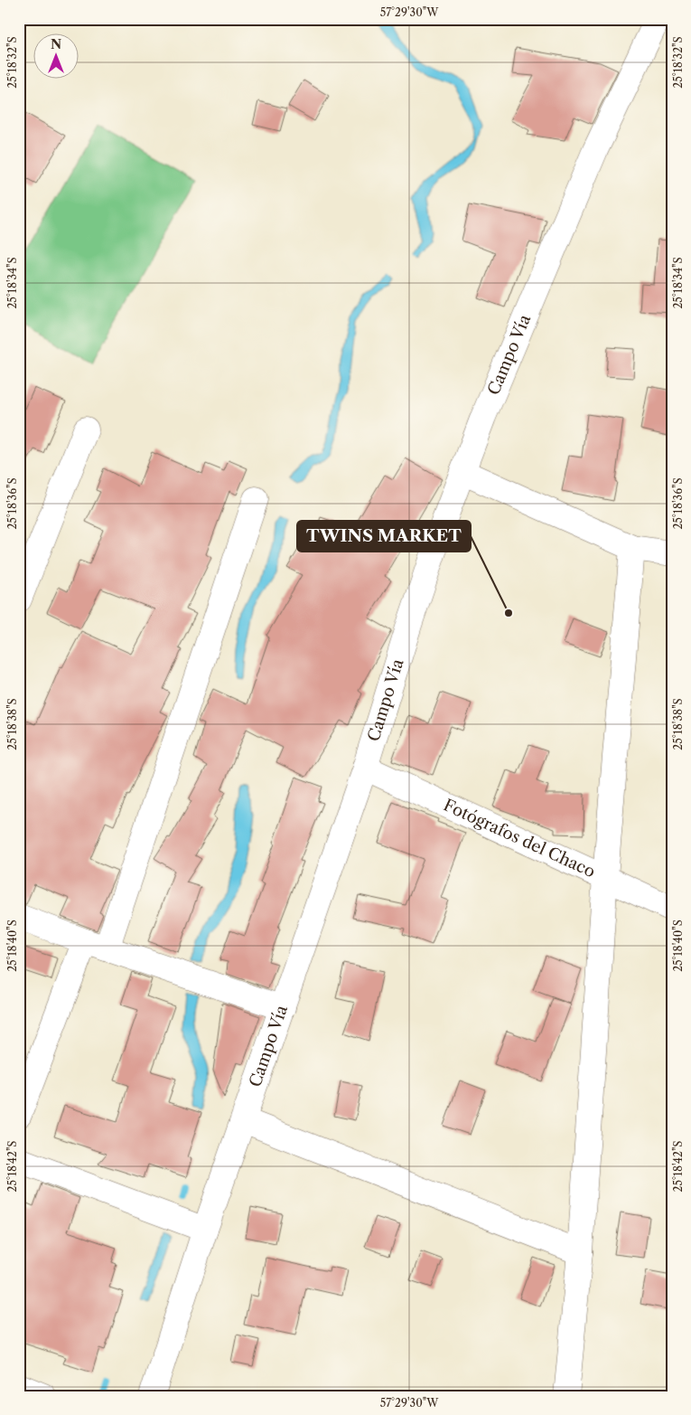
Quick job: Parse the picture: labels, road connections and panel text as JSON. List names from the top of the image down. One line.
{"streets":{"street":["Campo Vía","Fotógrafos del Chaco"]},"crossings":[["Campo Vía","Fotógrafos del Chaco"]],"places":["TWINS MARKET"],"north":"top","coordinates":["57°29'30\"W","25°18'32\"S","25°18'34\"S","25°18'36\"S","25°18'38\"S","25°18'40\"S","25°18'42\"S"]}
